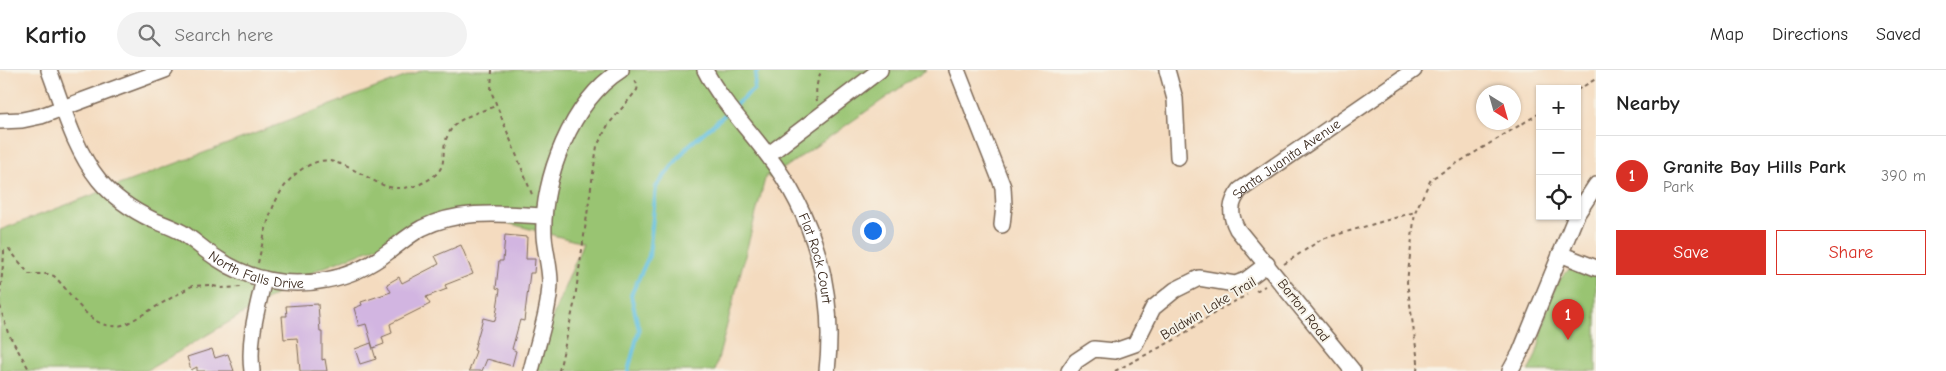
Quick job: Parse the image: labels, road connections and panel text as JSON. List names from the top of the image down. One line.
{"streets":{"street":["Santa Juanita Avenue","Flat Rock Court","North Falls Drive","Barton Road"],"path":["Baldwin Lake Trail"]},"crossings":[["Santa Juanita Avenue","Baldwin Lake Trail"],["Santa Juanita Avenue","Barton Road"],["Baldwin Lake Trail","Barton Road"]],"north":"bottom right","page":{"header":"Kartio","search":"Search here","nav":["Map","Directions","Saved"],"heading":"Nearby","map_buttons":["+","−"],"list":[{"mark":"1","name":"Granite Bay Hills Park","note":"Park","value":"390 m"}],"buttons":["Save","Share"],"pins":"1"}}
